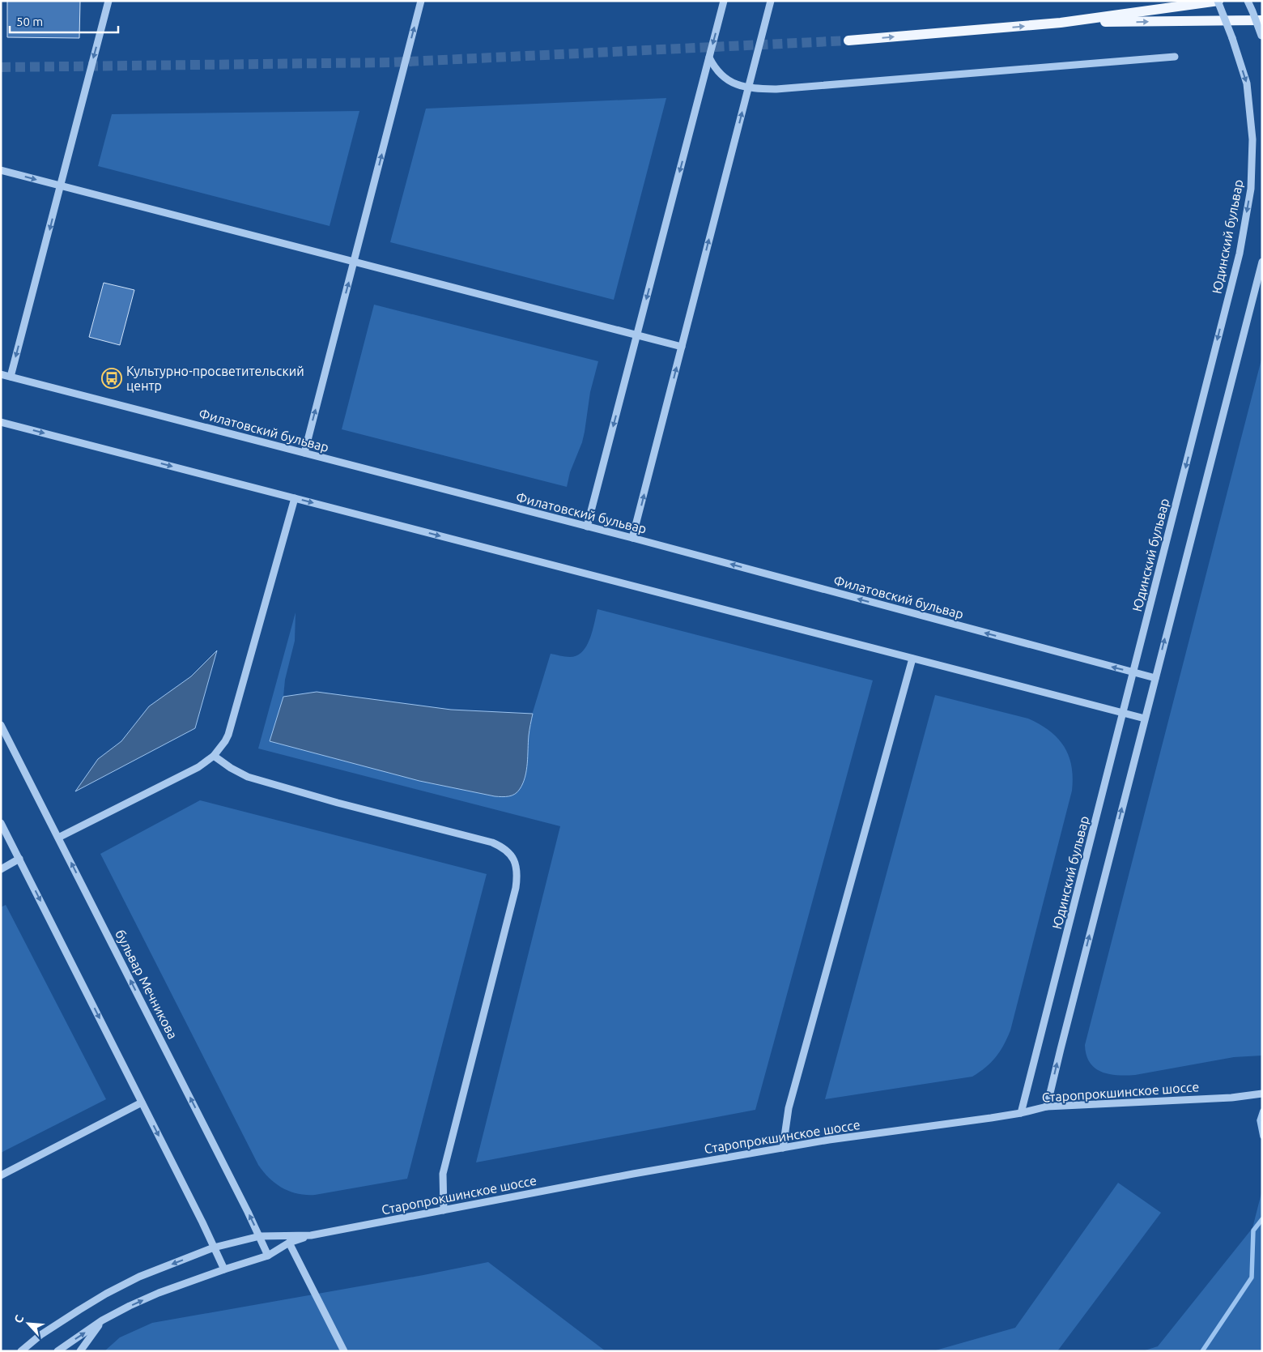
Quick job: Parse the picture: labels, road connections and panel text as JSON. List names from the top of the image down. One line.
{"streets":{"street":["Юдинский бульвар","Филатовский бульвар","бульвар Мечникова","Старопрокшинское шоссе"]},"crossings":[["Юдинский бульвар","Филатовский бульвар"],["Юдинский бульвар","Старопрокшинское шоссе"],["бульвар Мечникова","Старопрокшинское шоссе"]],"places":{"bus stop":["Культурно-просветительский центр"]},"scale_bar":"50 m","north":"top left"}
